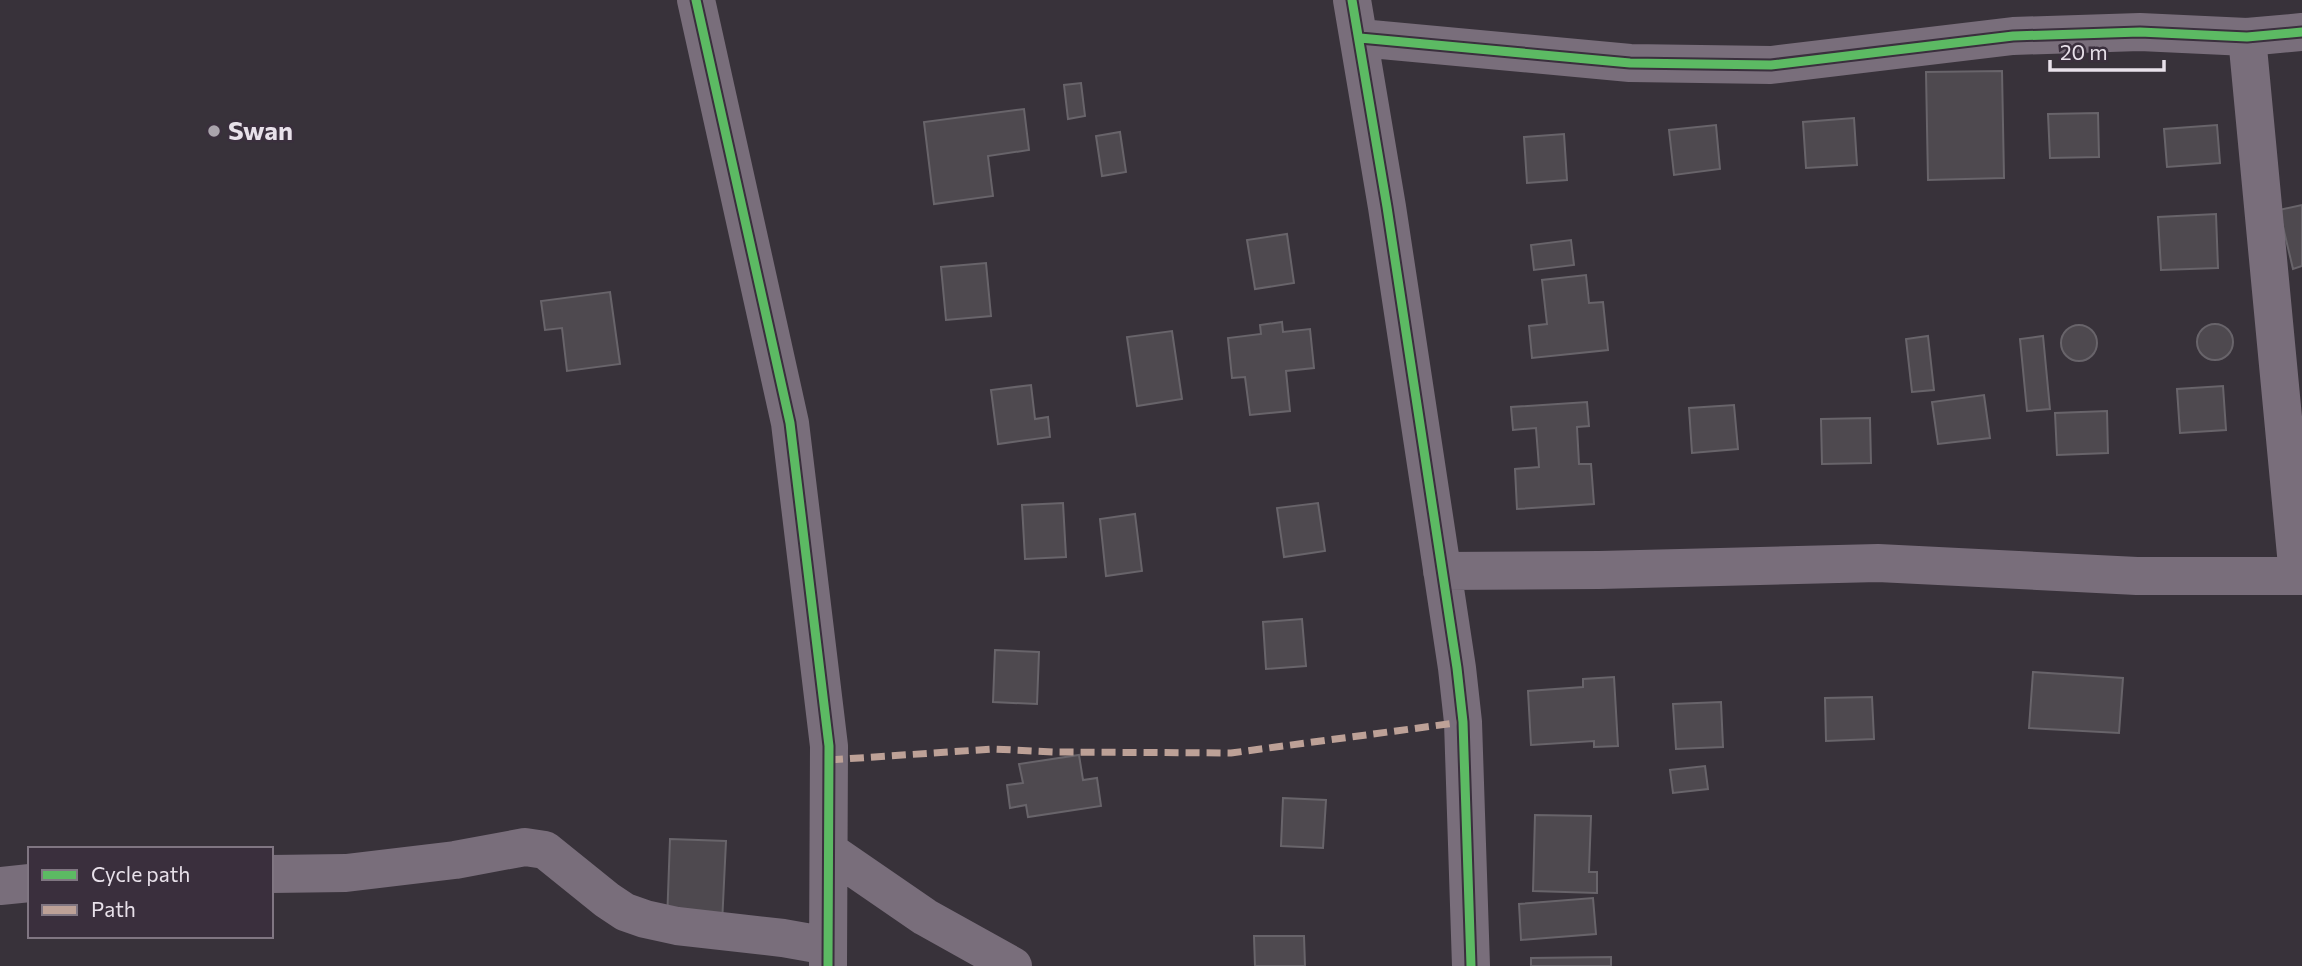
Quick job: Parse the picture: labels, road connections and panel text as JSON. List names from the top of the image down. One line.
{"places":["Swan"],"legend":["Cycle path","Path"],"scale_bar":"20 m"}
